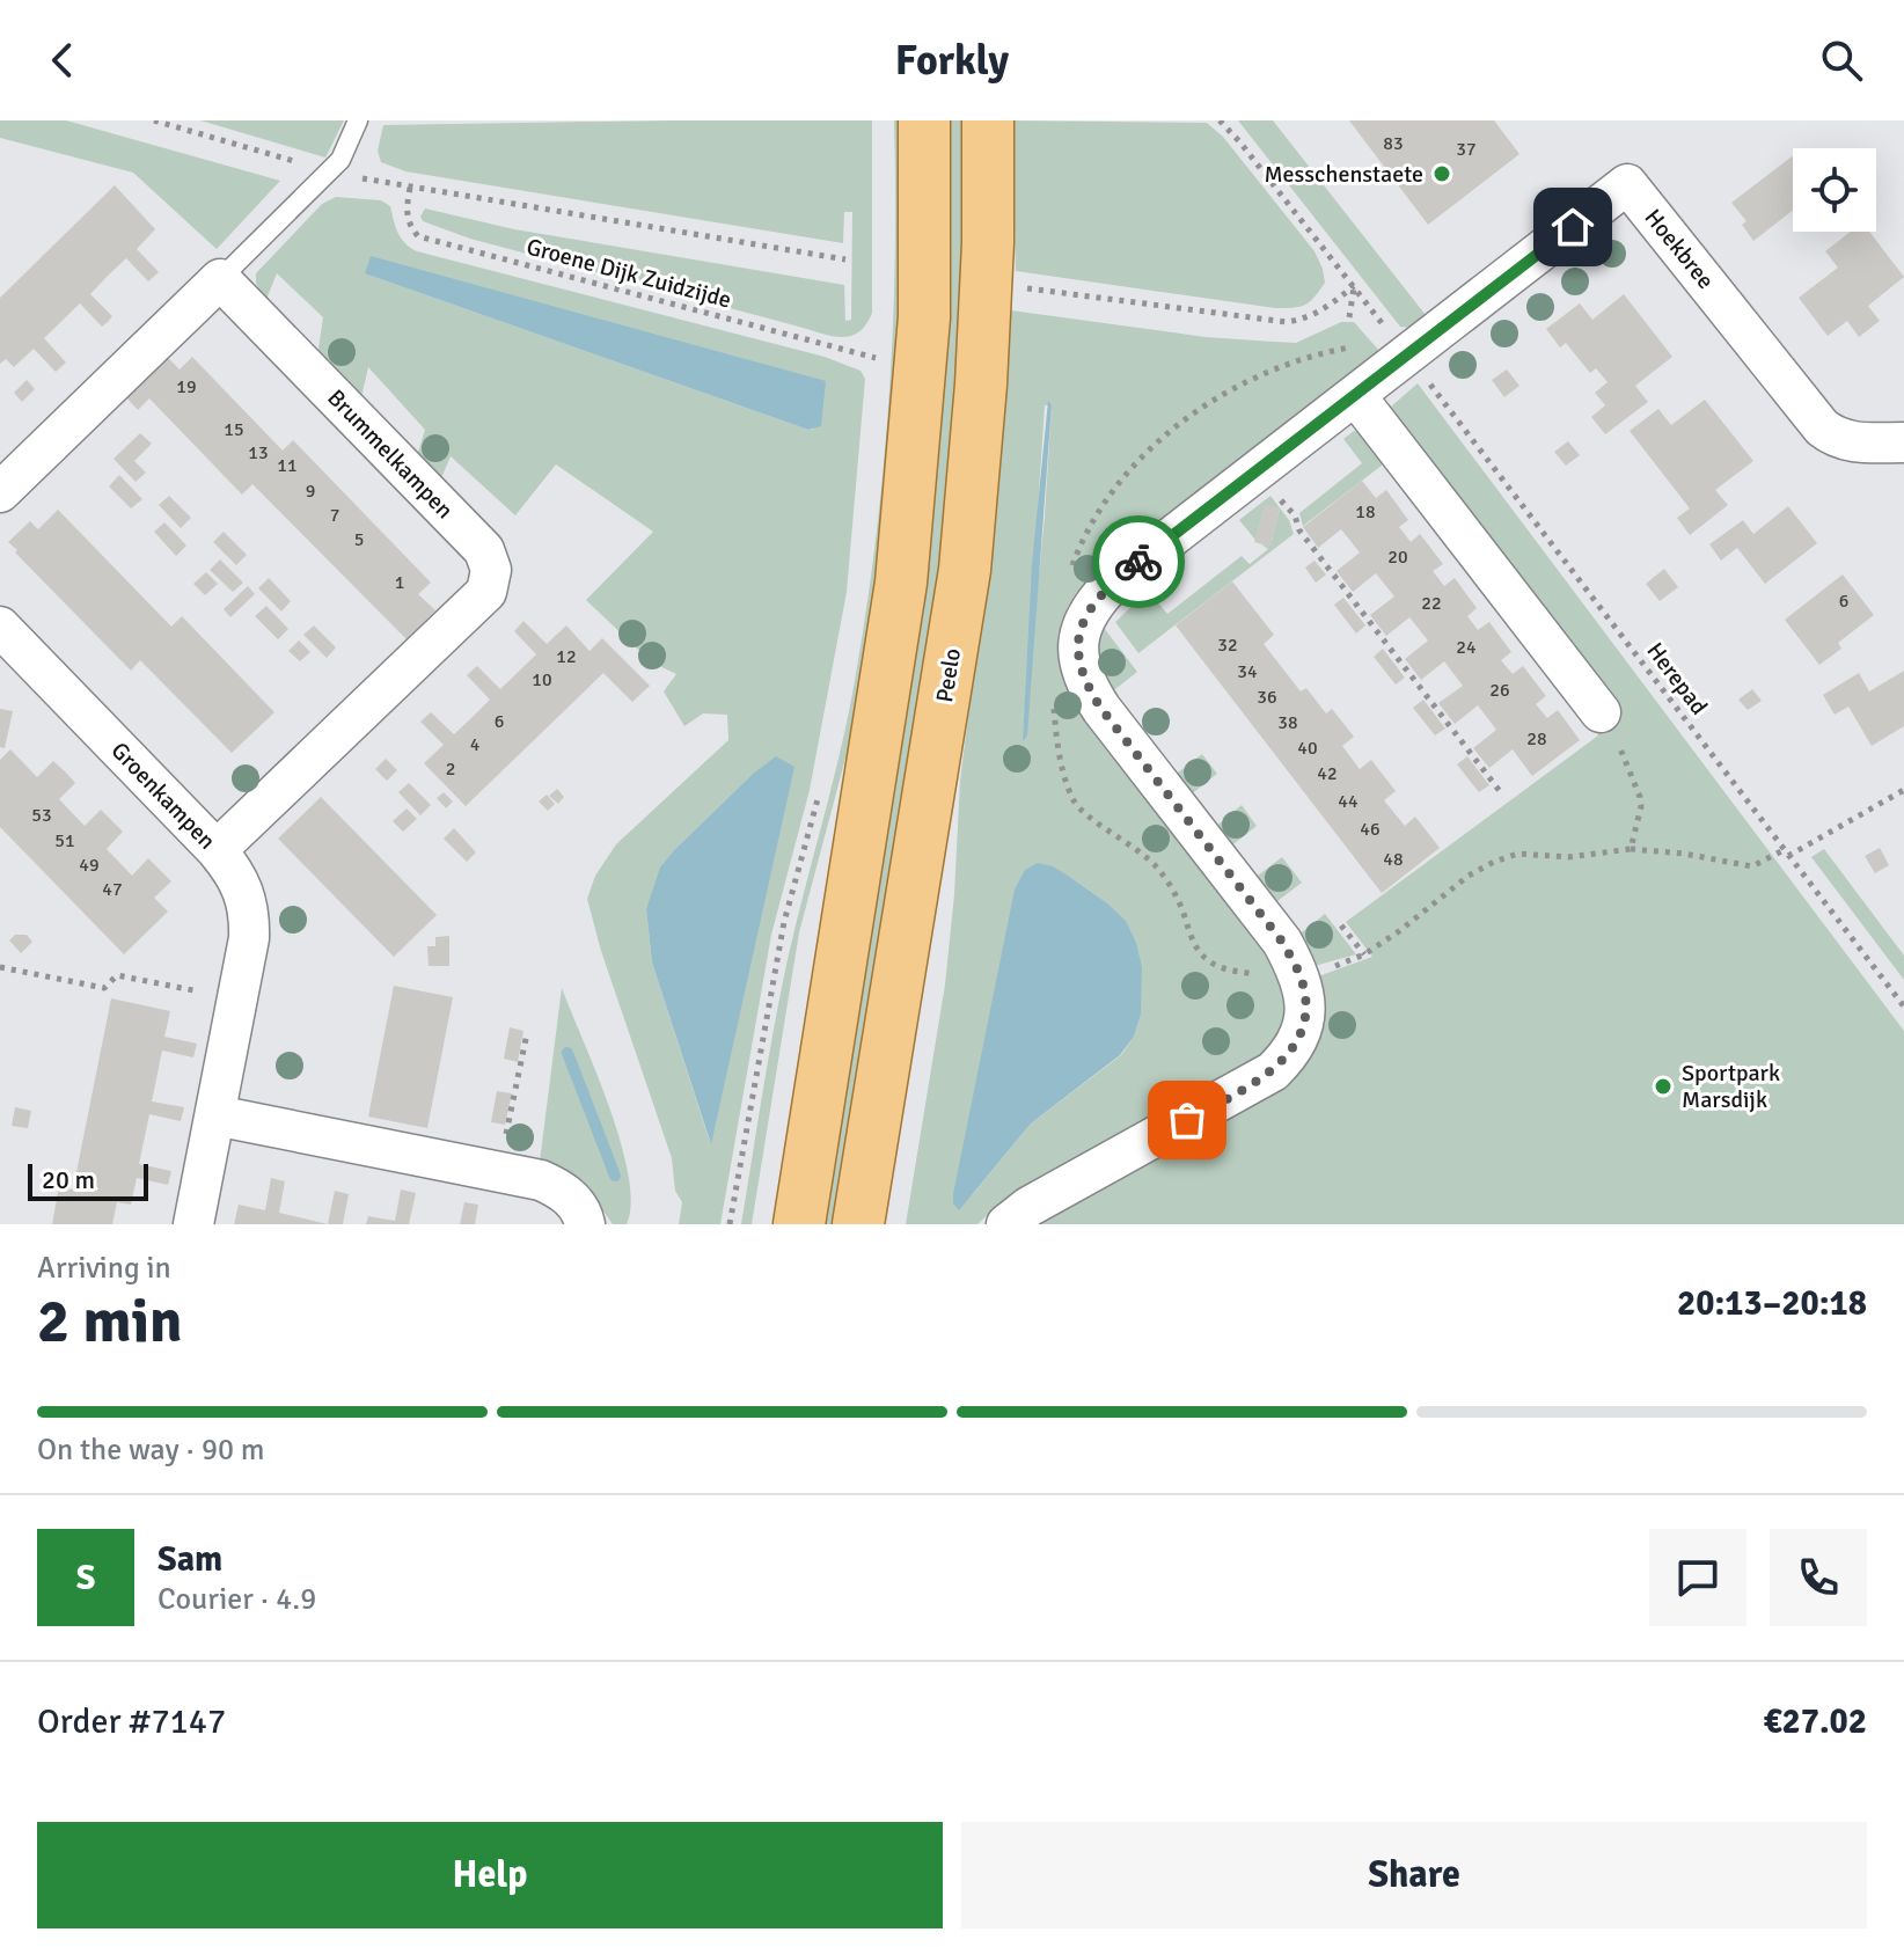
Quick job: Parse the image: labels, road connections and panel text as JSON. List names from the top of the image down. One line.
{"streets":{"main road":["Peelo"],"street":["Hoekbree","Brummelkampen","Groenkampen"],"path":["Groene Dijk Zuidzijde","Herepad"]},"crossings":[["Hoekbree","Herepad"],["Brummelkampen","Groenkampen"]],"places":["Messchenstaete","Sportpark Marsdijk"],"house_numbers":["83","37","19","15","13","11","9","18","7","5","20","1","6","22","32","24","12","34","10","26","36","6","38","28","4","40","2","42","44","53","46","51","48","49","47"],"scale_bar":"20 m","page":{"header":"Forkly","scale":"20 m","heading":["2 min","Arriving in","20:13–20:18"],"panel":["Sam","Courier · 4.9","Order #7147","€27.02"],"bar":"On the way · 90 m","round":"S","buttons":["Help","Share"]}}
